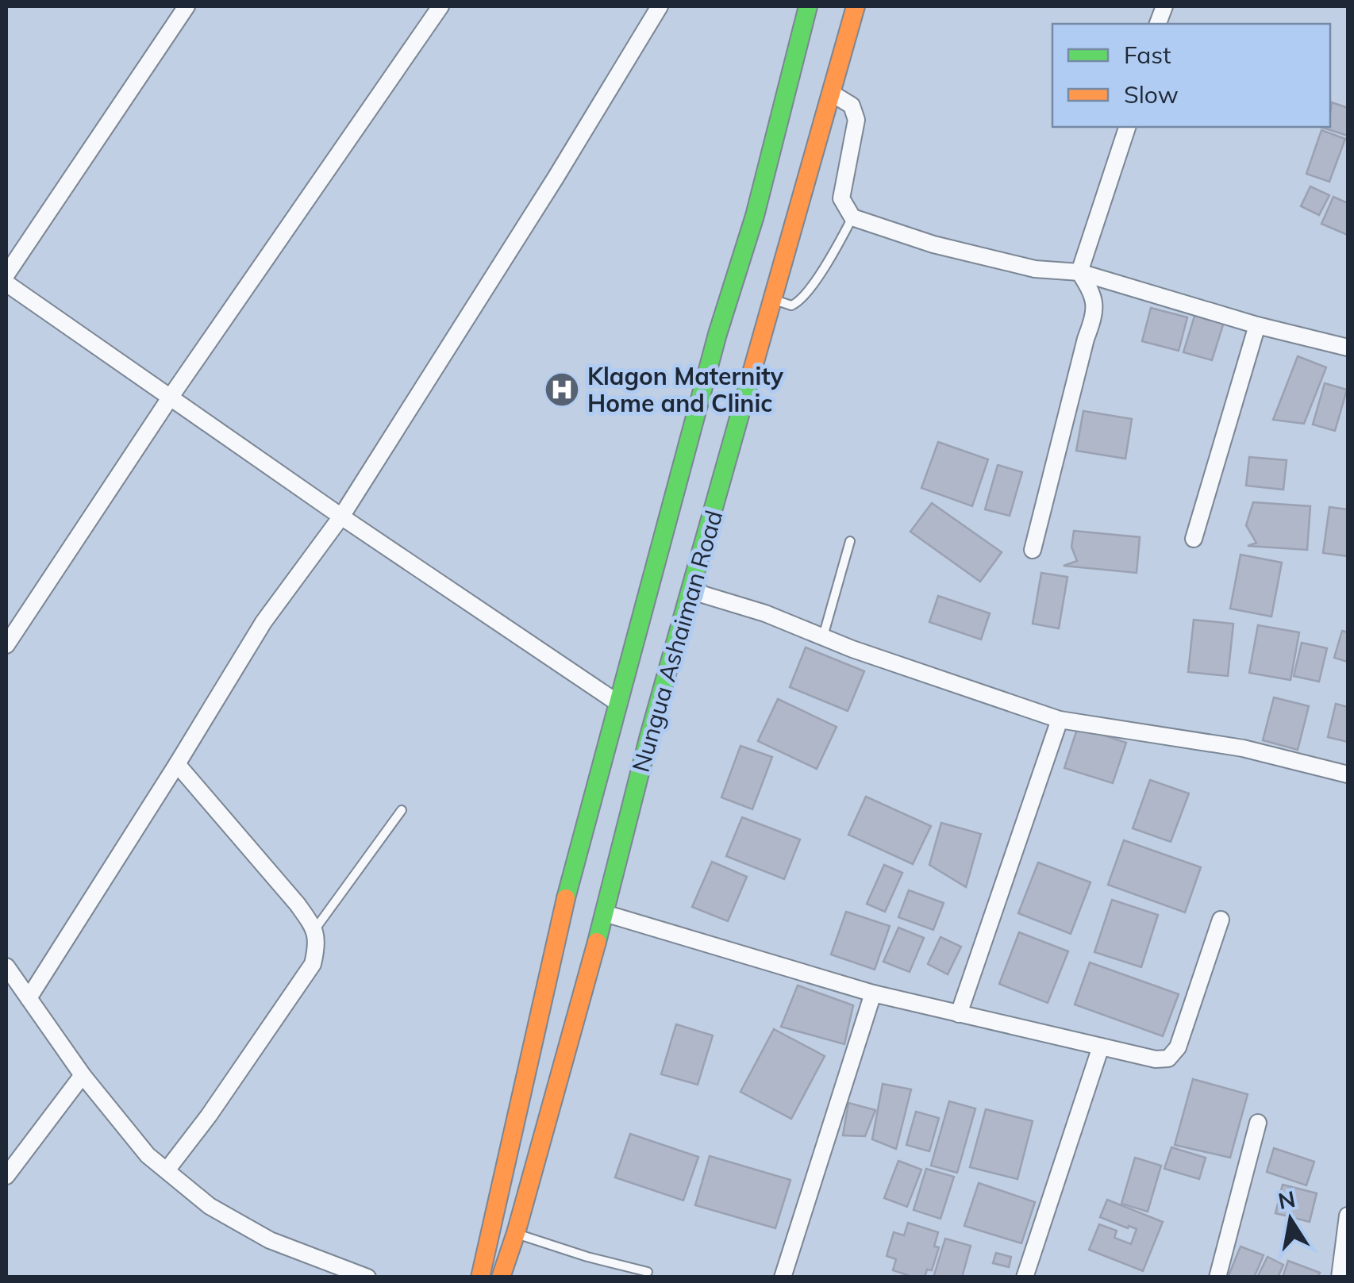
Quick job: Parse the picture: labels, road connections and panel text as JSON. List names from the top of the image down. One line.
{"streets":{"main road":["Nungua Ashaiman Road"]},"places":{"hospital":["Klagon Maternity Home and Clinic"]},"legend":["Fast","Slow"],"north":"top"}
